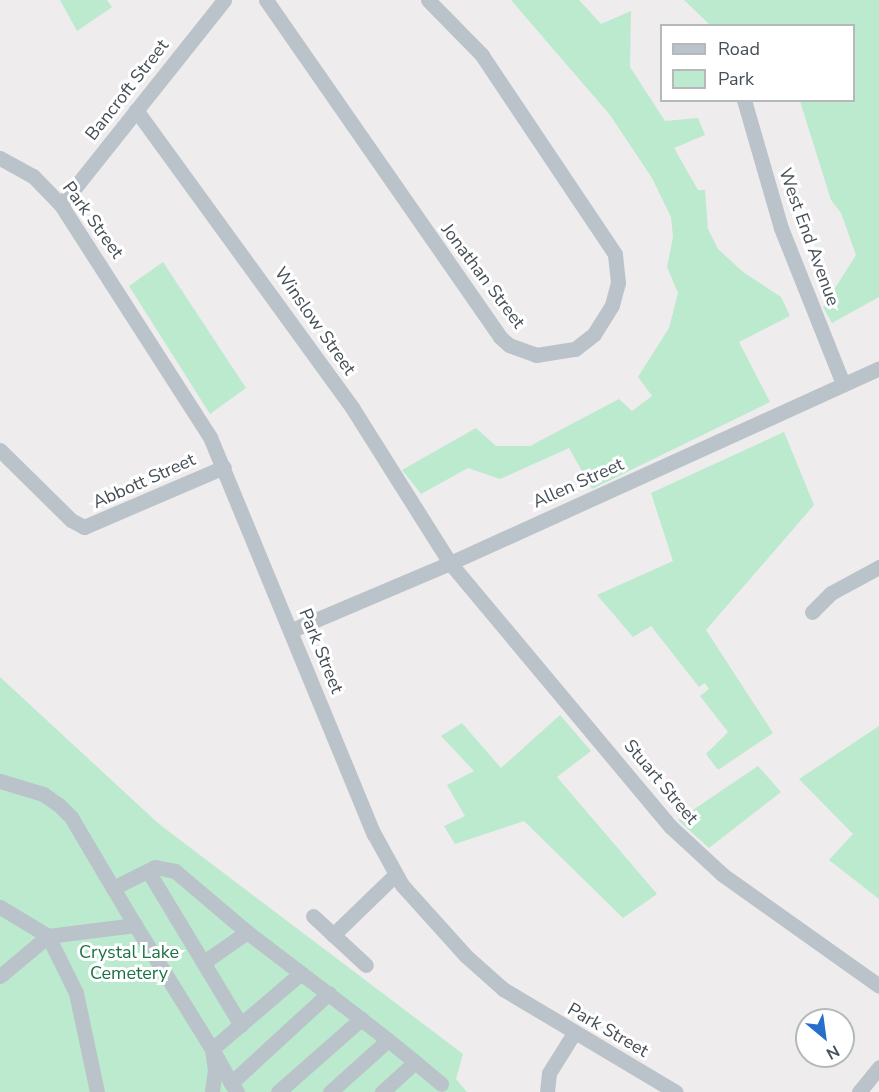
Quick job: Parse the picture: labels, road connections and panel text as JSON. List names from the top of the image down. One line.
{"streets":{"street":["Bancroft Street","Park Street","West End Avenue","Jonathan Street","Winslow Street","Abbott Street","Allen Street","Stuart Street"]},"crossings":[["Bancroft Street","Park Street"],["Bancroft Street","Winslow Street"],["Park Street","Abbott Street"],["Park Street","Allen Street"],["West End Avenue","Allen Street"],["Winslow Street","Allen Street"],["Winslow Street","Stuart Street"],["Allen Street","Stuart Street"]],"parks":["Crystal Lake Cemetery"],"legend":["Road","Park"],"north":"bottom right"}
